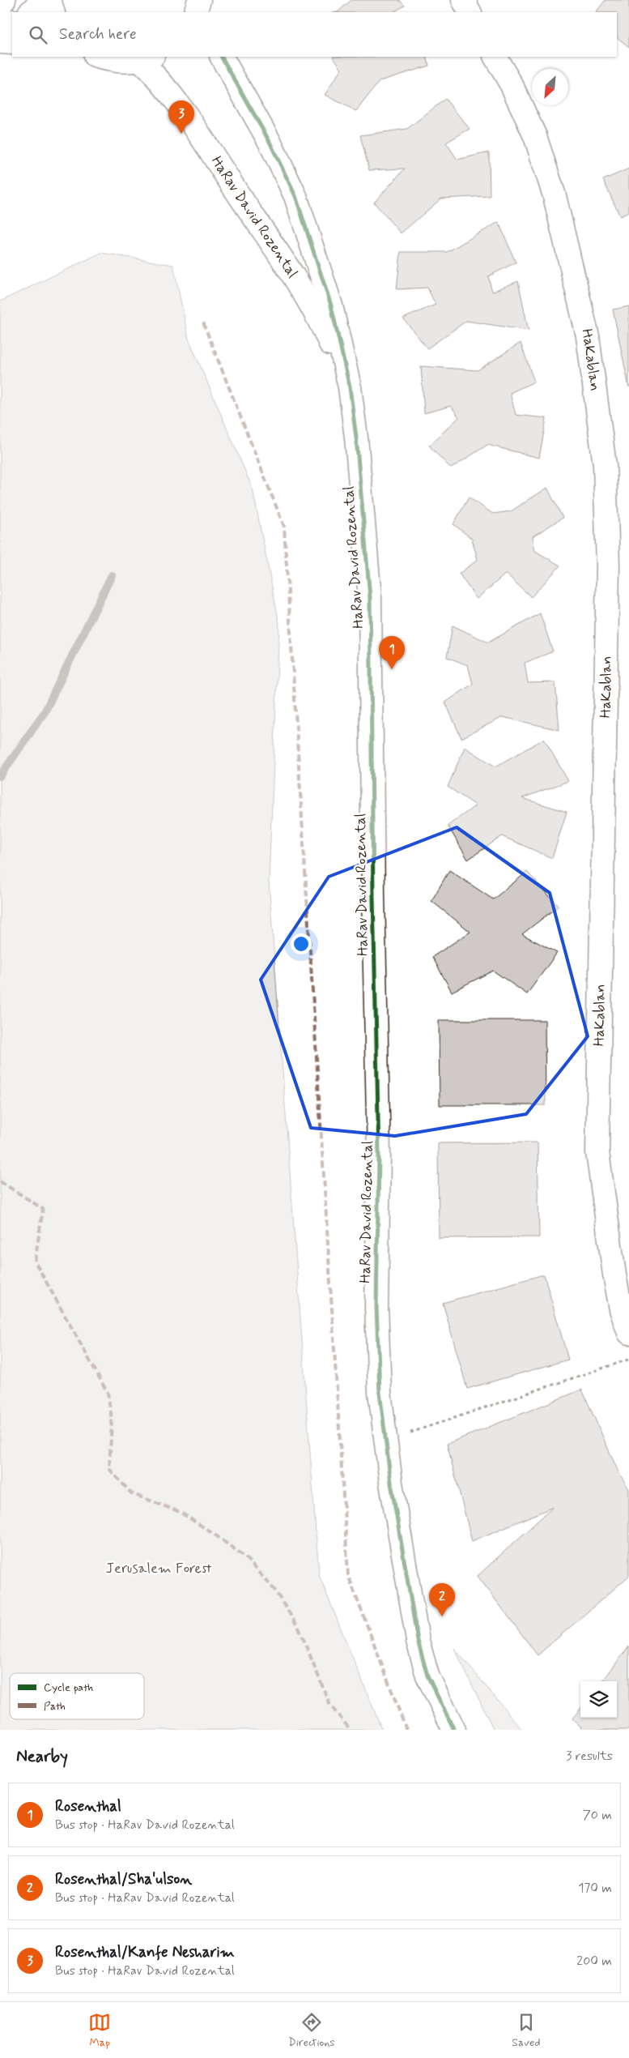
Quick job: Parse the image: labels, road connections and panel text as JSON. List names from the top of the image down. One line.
{"streets":{"street":["HaRav David Rozental","HaKablan"]},"parks":["Jerusalem Forest"],"legend":["Cycle path","Path"],"north":"bottom left","page":{"search":"Search here","pins":["3","1","2"],"heading":["Nearby","3 results"],"list":[{"mark":"1","name":"Rosenthal","note":"Bus stop · HaRav David Rozental","value":"70 m"},{"mark":"2","name":"Rosenthal/Sha'ulson","note":"Bus stop · HaRav David Rozental","value":"170 m"},{"mark":"3","name":"Rosenthal/Kanfe Nesharim","note":"Bus stop · HaRav David Rozental","value":"200 m"}],"nav":["Map","Directions","Saved"]}}
